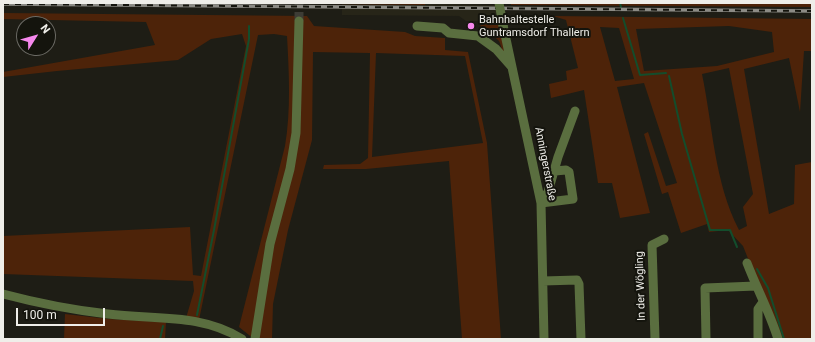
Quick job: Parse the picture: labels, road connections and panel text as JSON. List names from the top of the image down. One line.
{"streets":{"street":["Anningerstraße","In der Wögling"]},"places":["Bahnhaltestelle Guntramsdorf Thallern"],"scale_bar":"100 m","north":"top right"}
